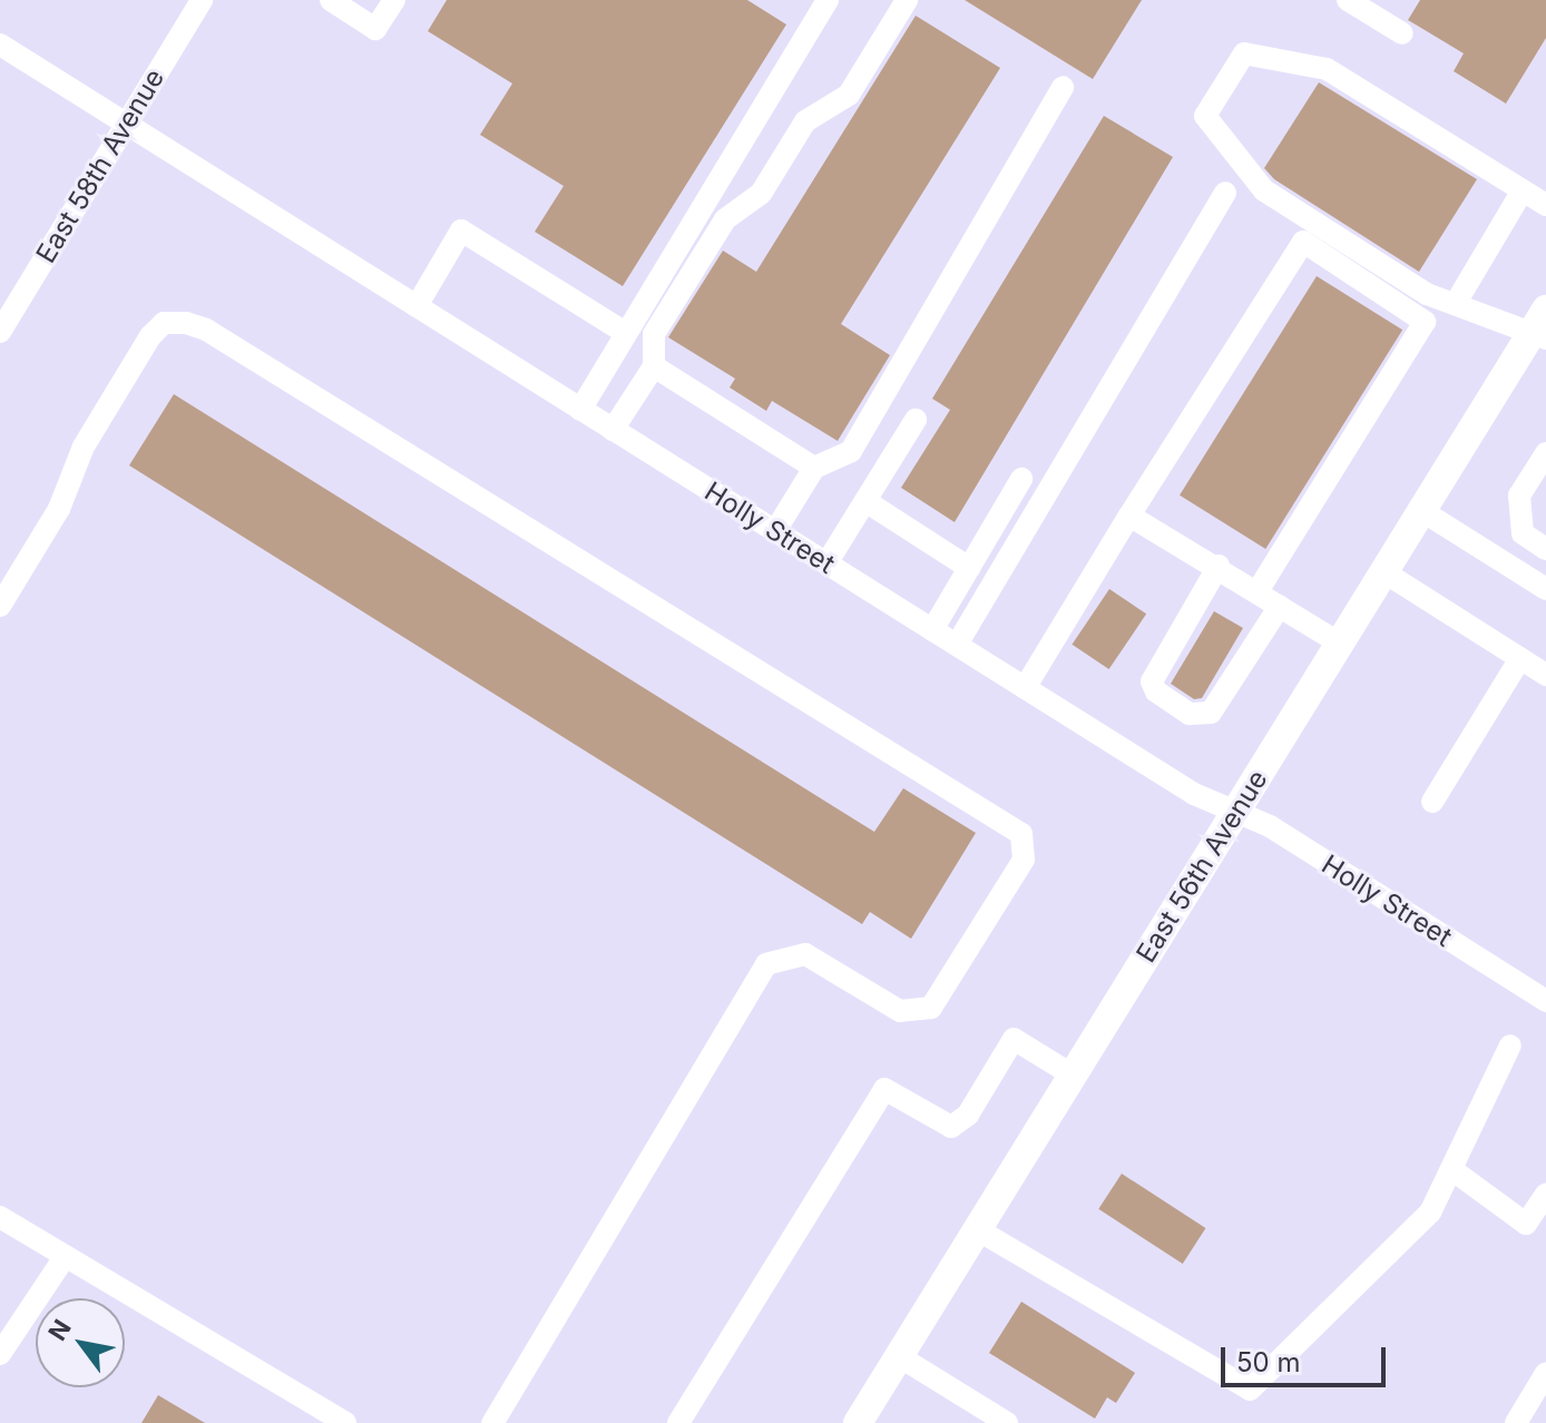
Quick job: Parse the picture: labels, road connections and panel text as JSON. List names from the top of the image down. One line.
{"streets":{"main road":["East 56th Avenue"],"street":["East 58th Avenue","Holly Street"]},"crossings":[["East 58th Avenue","Holly Street"],["Holly Street","East 56th Avenue"]],"scale_bar":"50 m","north":"top left"}
